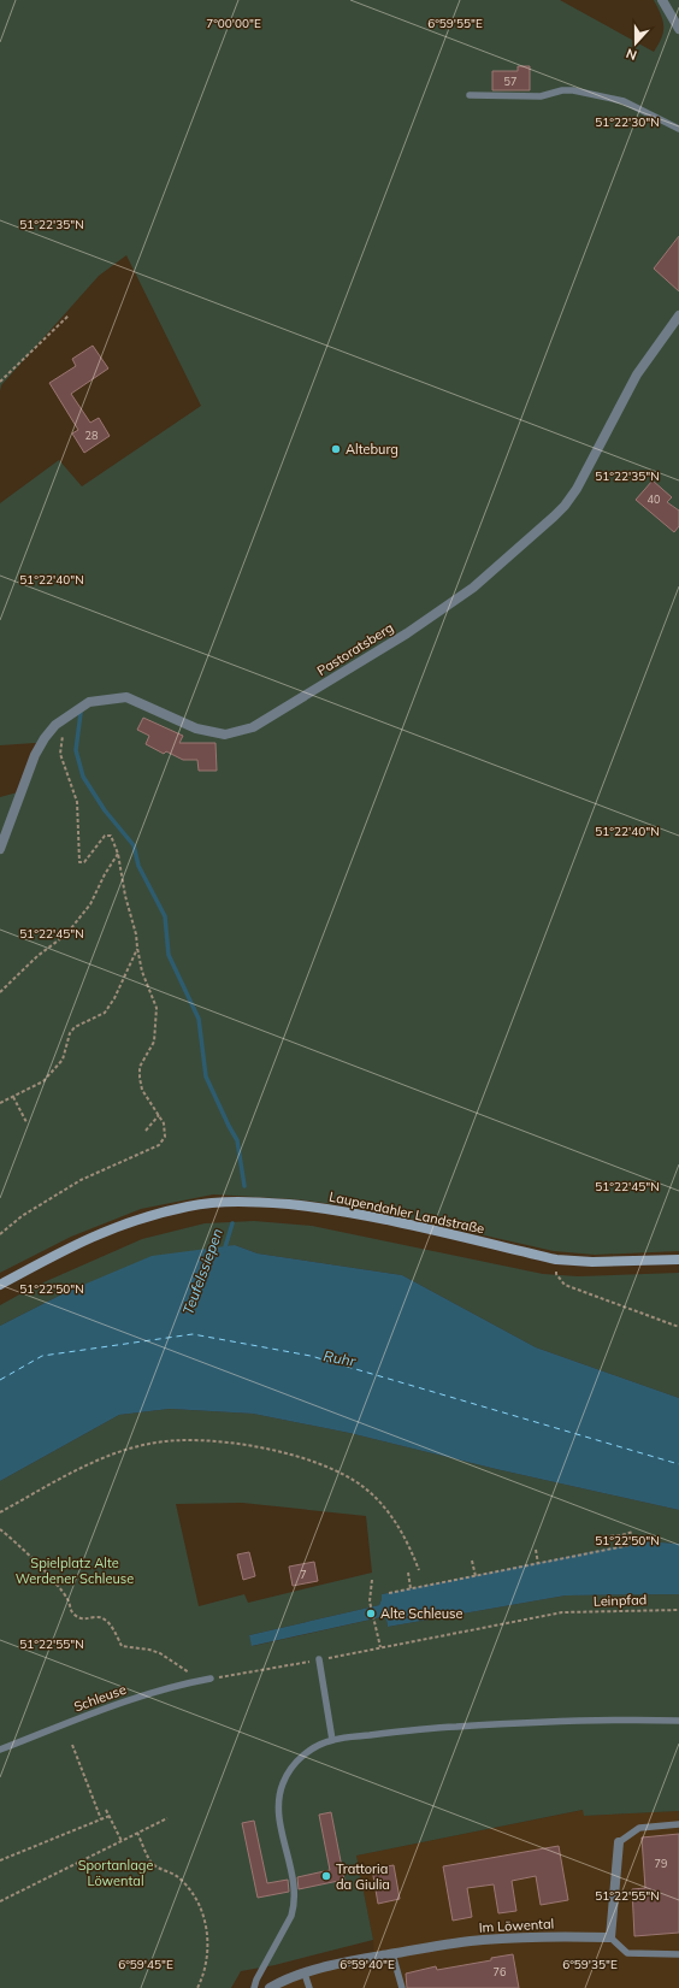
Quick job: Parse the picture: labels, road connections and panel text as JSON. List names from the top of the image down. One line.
{"streets":{"main road":["Laupendahler Landstraße"],"street":["Pastoratsberg","Im Löwental"],"lane":["Schleuse"],"path":["Leinpfad"]},"crossings":[["Leinpfad","Schleuse"]],"water":["Teufelssiepen","Ruhr"],"parks":["Spielplatz Alte Werdener Schleuse","Sportanlage Löwental"],"places":["Alteburg","Alte Schleuse","Trattoria da Giulia"],"house_numbers":["57","28","40","7","79","76"],"north":"bottom","coordinates":["7°00'00\"E","6°59'55\"E","51°22'30\"N","51°22'35\"N","51°22'40\"N","51°22'45\"N","51°22'50\"N","51°22'55\"N","6°59'45\"E","6°59'40\"E","6°59'35\"E"]}
